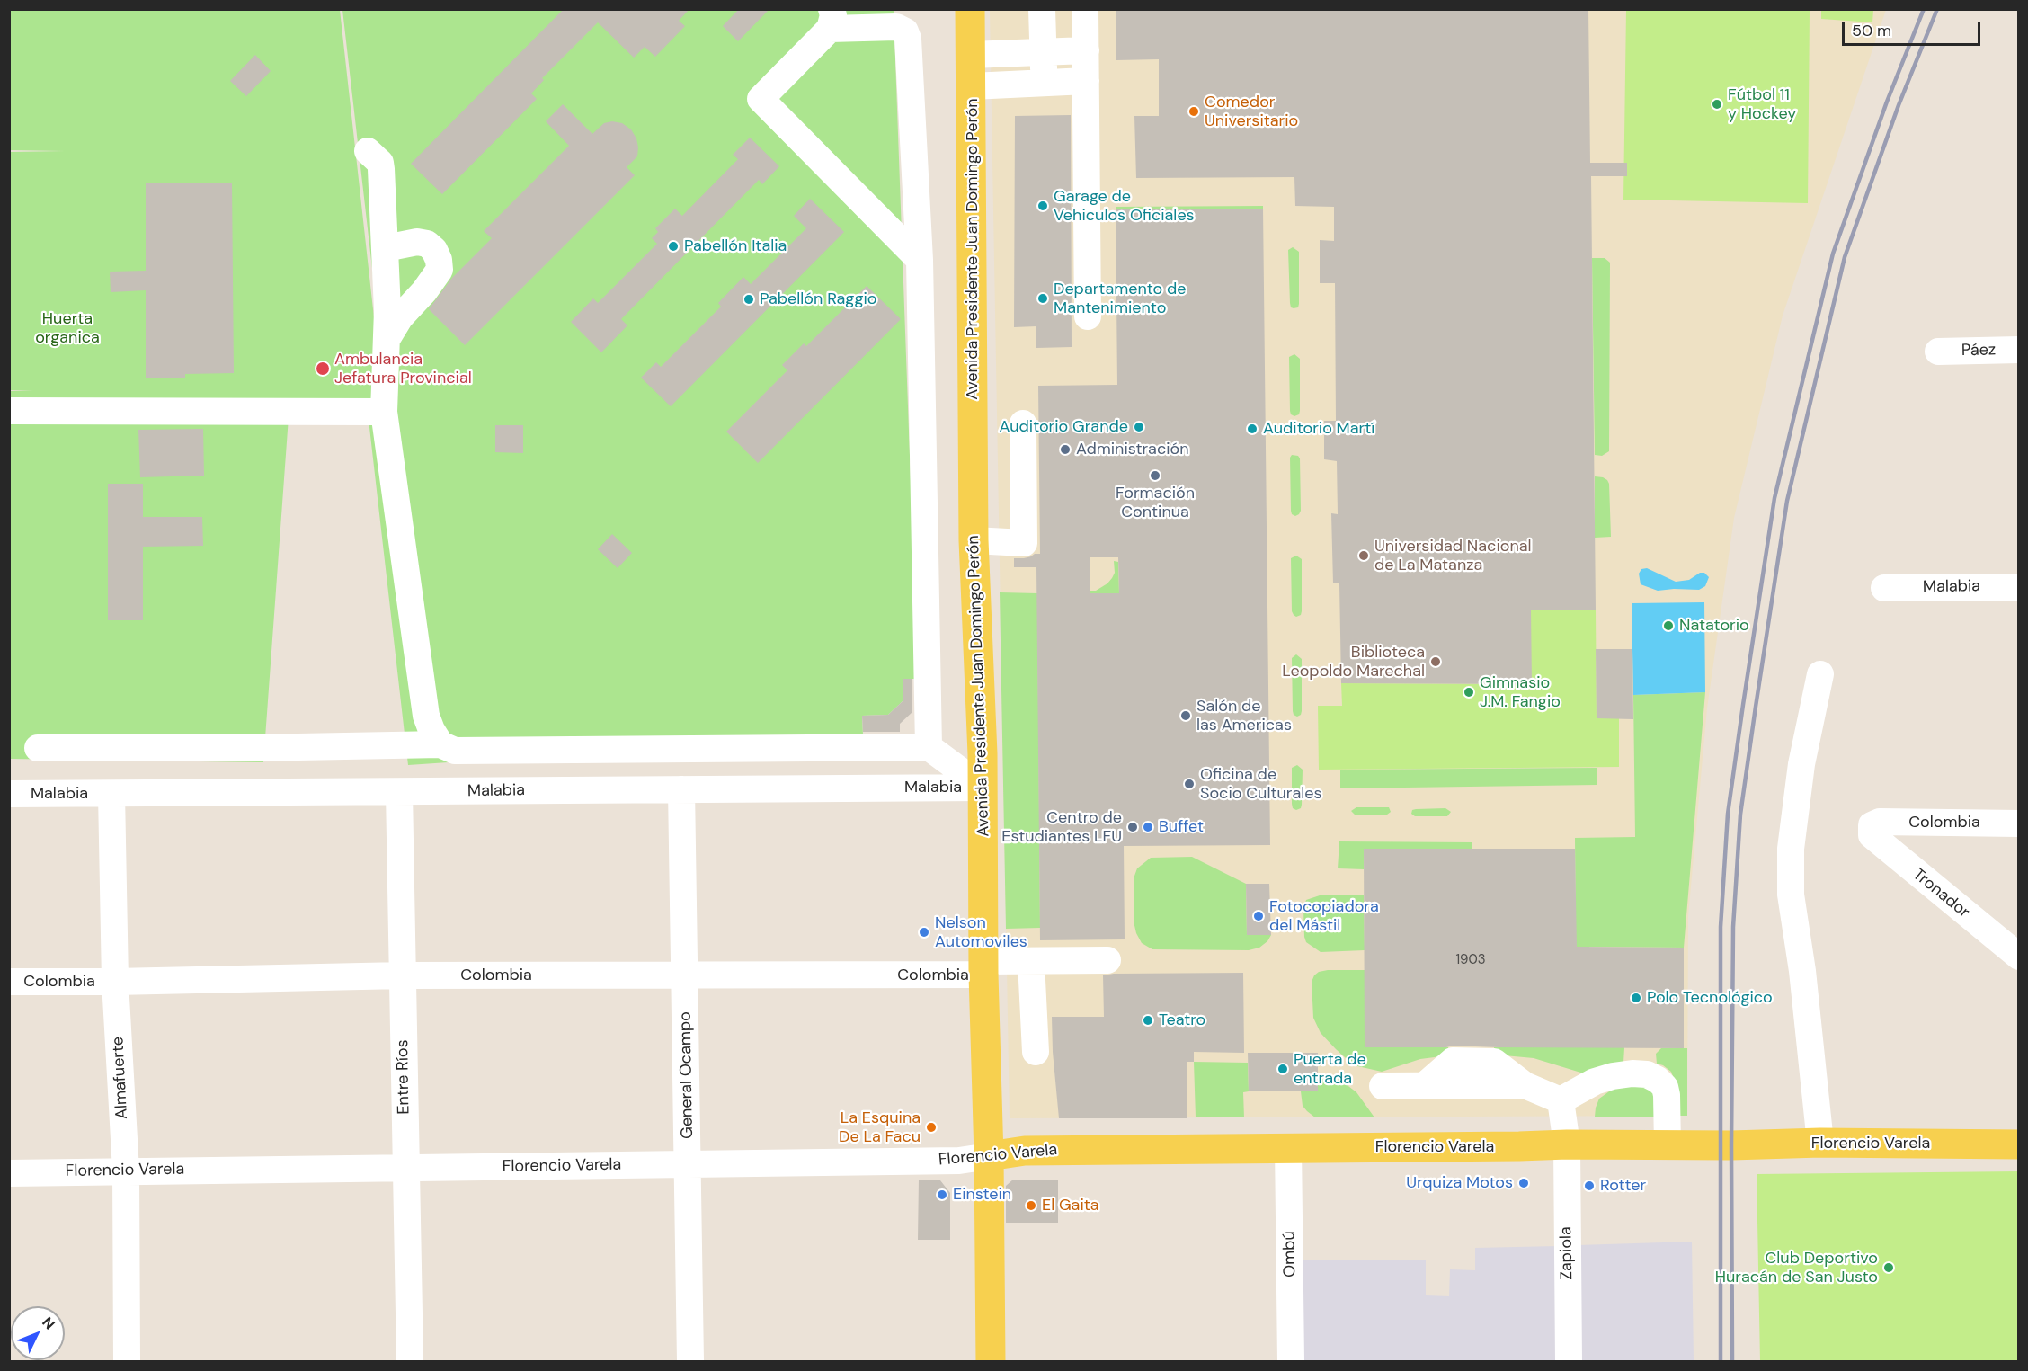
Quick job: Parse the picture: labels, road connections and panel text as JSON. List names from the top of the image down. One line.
{"streets":{"main road":["Avenida Presidente Juan Domingo Perón","Florencio Varela"],"street":["Páez","Malabia","Colombia","Tronador","General Ocampo","Entre Ríos","Almafuerte","Zapiola","Ombú"]},"crossings":[["Avenida Presidente Juan Domingo Perón","Malabia"],["Avenida Presidente Juan Domingo Perón","Colombia"],["Avenida Presidente Juan Domingo Perón","Florencio Varela"],["Malabia","General Ocampo"],["Malabia","Entre Ríos"],["Malabia","Almafuerte"],["Colombia","Tronador"],["Colombia","General Ocampo"],["Colombia","Entre Ríos"],["Colombia","Almafuerte"],["General Ocampo","Florencio Varela"],["Entre Ríos","Florencio Varela"],["Almafuerte","Florencio Varela"],["Florencio Varela","Zapiola"],["Florencio Varela","Ombú"]],"parks":["Huerta organica"],"places":["Fútbol 11 y Hockey","Comedor Universitario","Garage de Vehiculos Oficiales","Pabellón Italia","Departamento de Mantenimiento","Pabellón Raggio","Ambulancia Jefatura Provincial","Auditorio Grande","Auditorio Martí","Administración","Formación Continua","Universidad Nacional de La Matanza","Natatorio","Biblioteca Leopoldo Marechal","Gimnasio J.M. Fangio","Salón de las Americas","Oficina de Socio Culturales","Centro de Estudiantes LFU","Buffet","Fotocopiadora del Mástil","Nelson Automoviles","Polo Tecnológico","Teatro","Puerta de entrada","La Esquina De La Facu","Urquiza Motos","Rotter","Einstein","El Gaita","Club Deportivo Huracán de San Justo"],"house_numbers":["1903"],"scale_bar":"50 m","north":"top right"}
